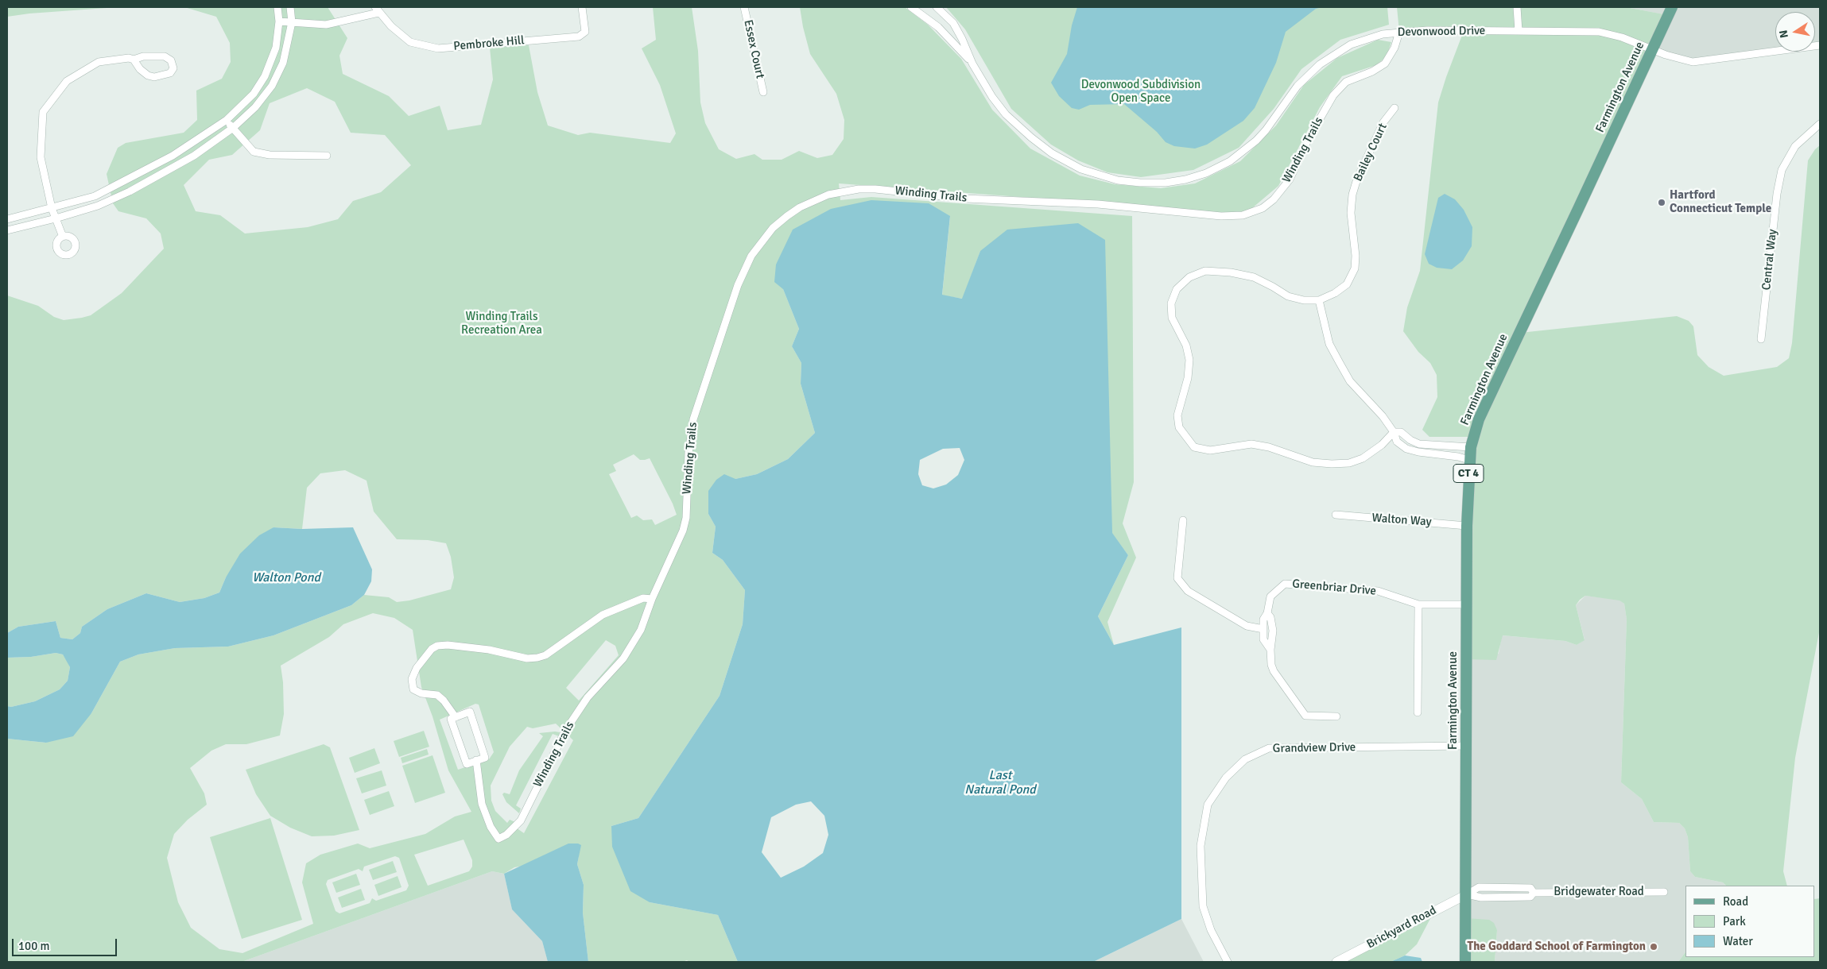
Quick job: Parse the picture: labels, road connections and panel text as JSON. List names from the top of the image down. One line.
{"streets":{"main road":["Farmington Avenue","CT 4"],"street":["Devonwood Drive","Pembroke Hill","Essex Court","Winding Trails","Bailey Court","Central Way","Walton Way","Greenbriar Drive","Grandview Drive","Bridgewater Road","Brickyard Road"]},"crossings":[["Devonwood Drive","Farmington Avenue"],["Devonwood Drive","Winding Trails"],["Farmington Avenue","Walton Way"],["Farmington Avenue","Greenbriar Drive"],["Farmington Avenue","Grandview Drive"],["Farmington Avenue","Bridgewater Road"],["Farmington Avenue","Brickyard Road"],["Bridgewater Road","Brickyard Road"]],"water":["Walton Pond","Last Natural Pond"],"parks":["Devonwood Subdivision Open Space","Winding Trails Recreation Area"],"places":["Hartford Connecticut Temple","The Goddard School of Farmington"],"legend":["Road","Park","Water"],"scale_bar":"100 m","north":"left"}
